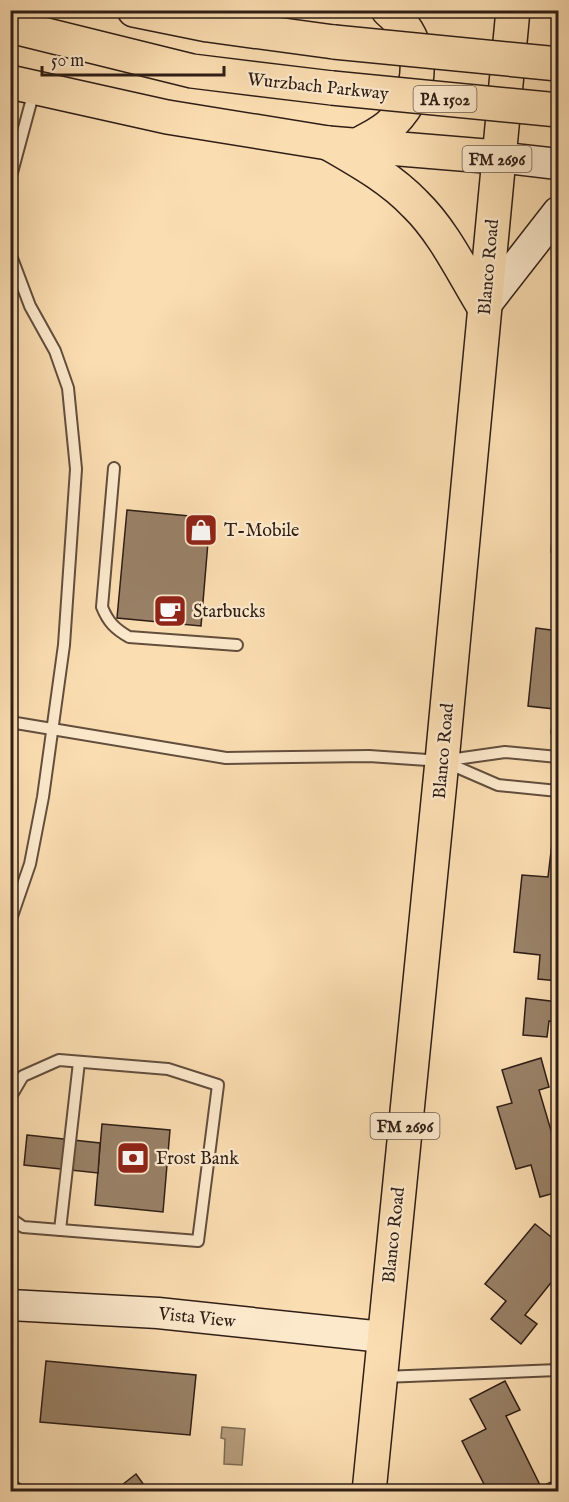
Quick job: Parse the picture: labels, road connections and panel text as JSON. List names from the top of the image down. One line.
{"streets":{"main road":["Wurzbach Parkway","PA 1502","FM 2696","Blanco Road"],"street":["Vista View"]},"crossings":[["Blanco Road","Vista View"]],"places":{"shop":["T-Mobile"],"cafe":["Starbucks"],"bank":["Frost Bank"]},"scale_bar":"50 m"}
